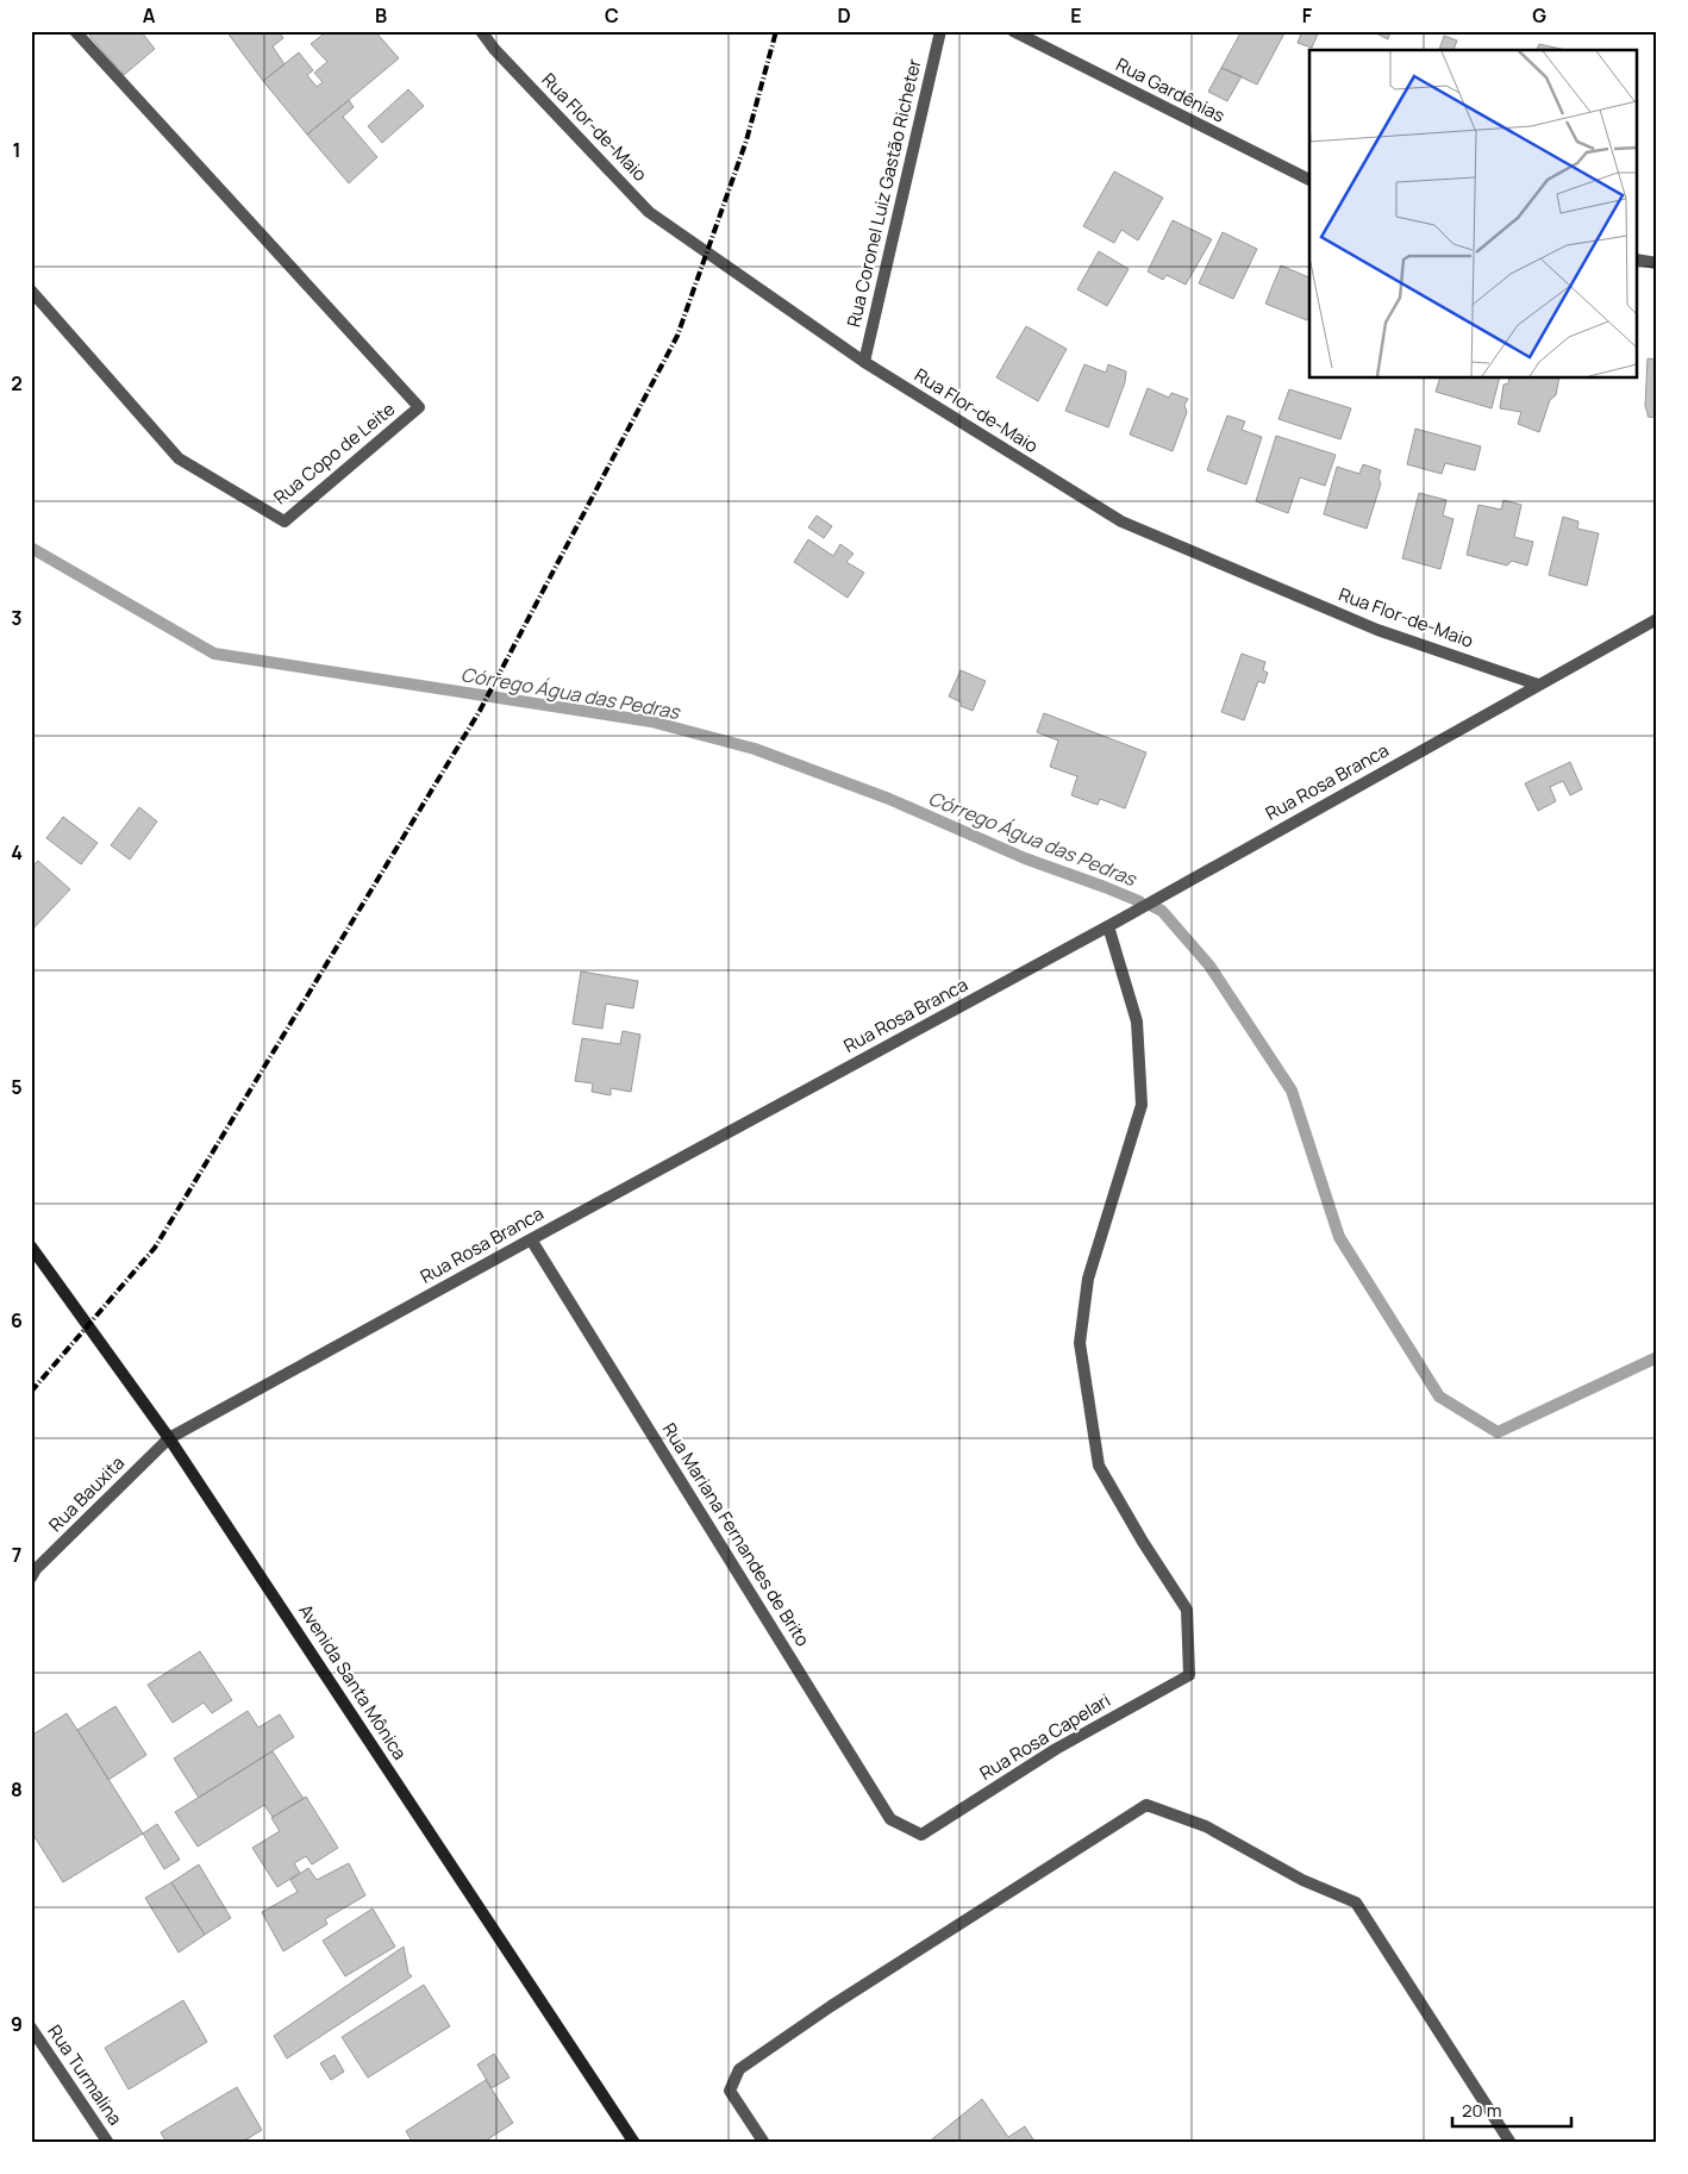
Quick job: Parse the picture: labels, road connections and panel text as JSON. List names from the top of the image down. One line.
{"streets":{"street":["Rua Gardênias","Rua Flor-de-Maio","Rua Coronel Luiz Gastão Richeter","Rua Copo de Leite","Rua Rosa Branca","Rua Bauxita","Rua Mariana Fernandes de Brito","Avenida Santa Mônica","Rua Rosa Capelari","Rua Turmalina"]},"crossings":[["Rua Flor-de-Maio","Rua Coronel Luiz Gastão Richeter"],["Rua Flor-de-Maio","Rua Rosa Branca"],["Rua Rosa Branca","Rua Bauxita"],["Rua Rosa Branca","Rua Mariana Fernandes de Brito"],["Rua Rosa Branca","Avenida Santa Mônica"],["Rua Rosa Branca","Rua Rosa Capelari"],["Rua Bauxita","Avenida Santa Mônica"],["Rua Mariana Fernandes de Brito","Rua Rosa Capelari"]],"water":["Córrego Água das Pedras"],"scale_bar":"20 m","grid":{"columns":["A","B","C","D","E","F","G"],"rows":["1","2","3","4","5","6","7","8","9"]}}
